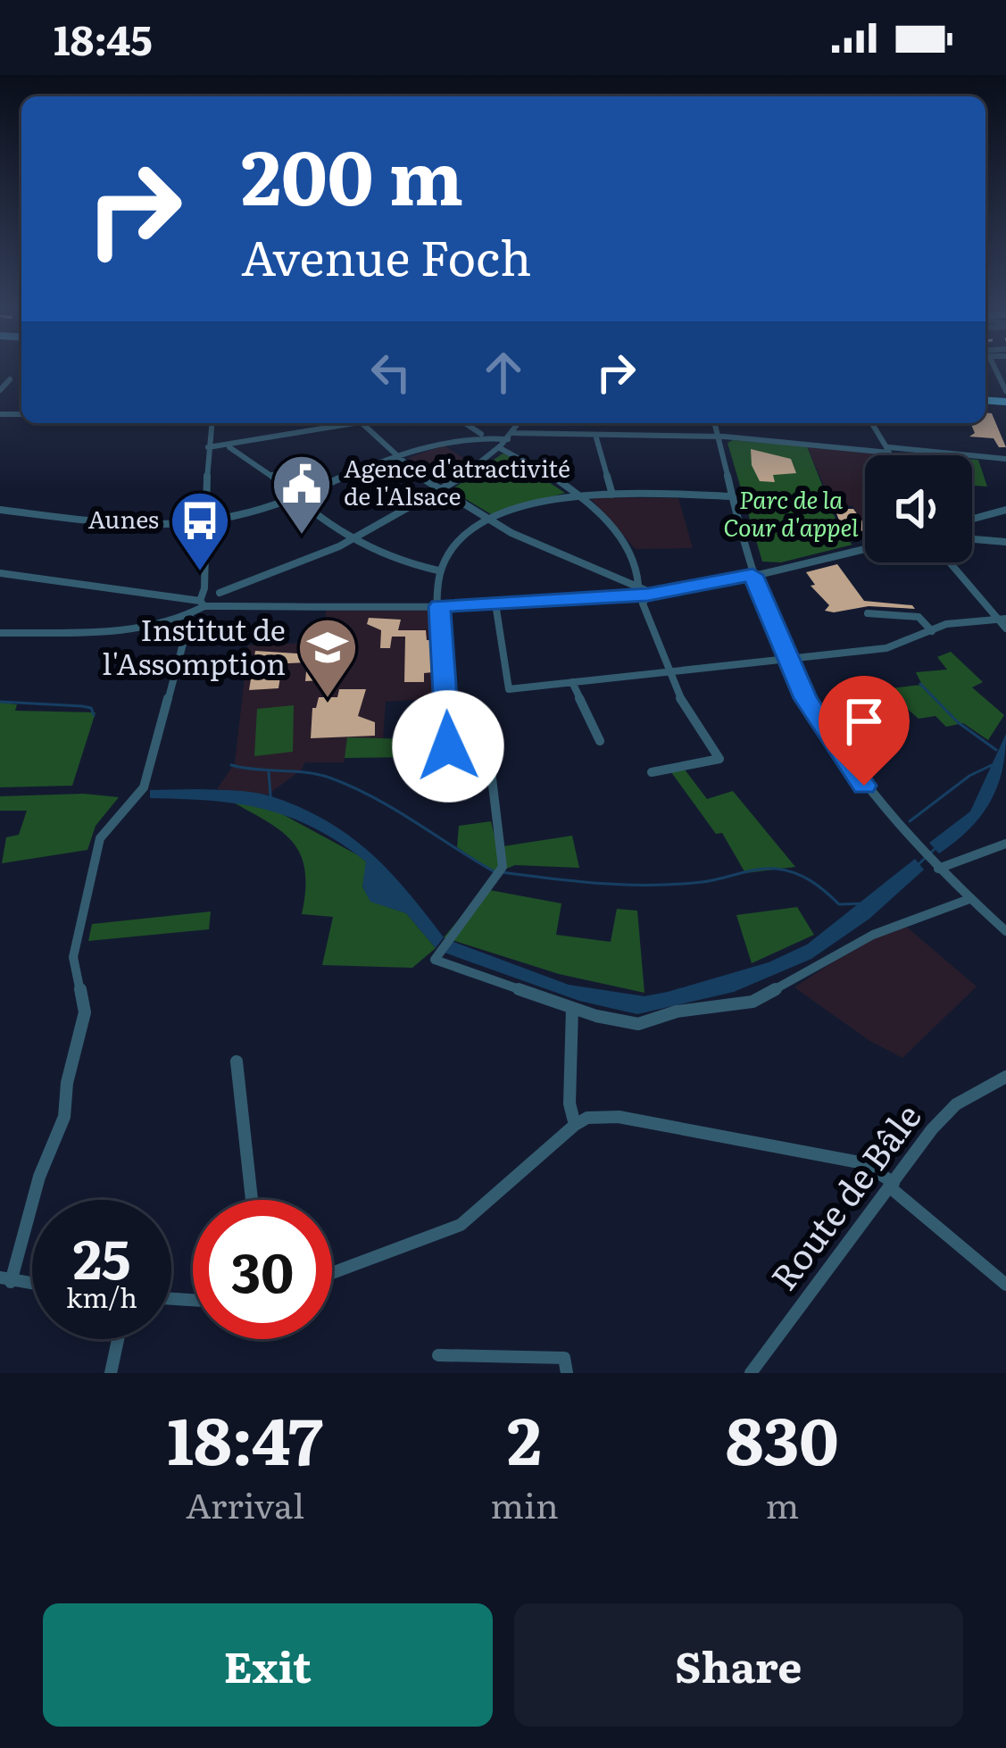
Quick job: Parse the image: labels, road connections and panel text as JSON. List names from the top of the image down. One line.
{"streets":{"street":["Route de Bâle"]},"parks":["Parc de la Cour d'appel"],"places":{"public building":["Agence d'atractivité de l'Alsace"],"bus stop":["Aunes"],"school or university":["Institut de l'Assomption"]},"page":{"status":"18:45","turn":["200 m","Avenue Foch"],"speed":"25 km/h","limit":"30","eta":["18:47","Arrival","2","min","830","m"],"buttons":["Exit","Share"]}}
